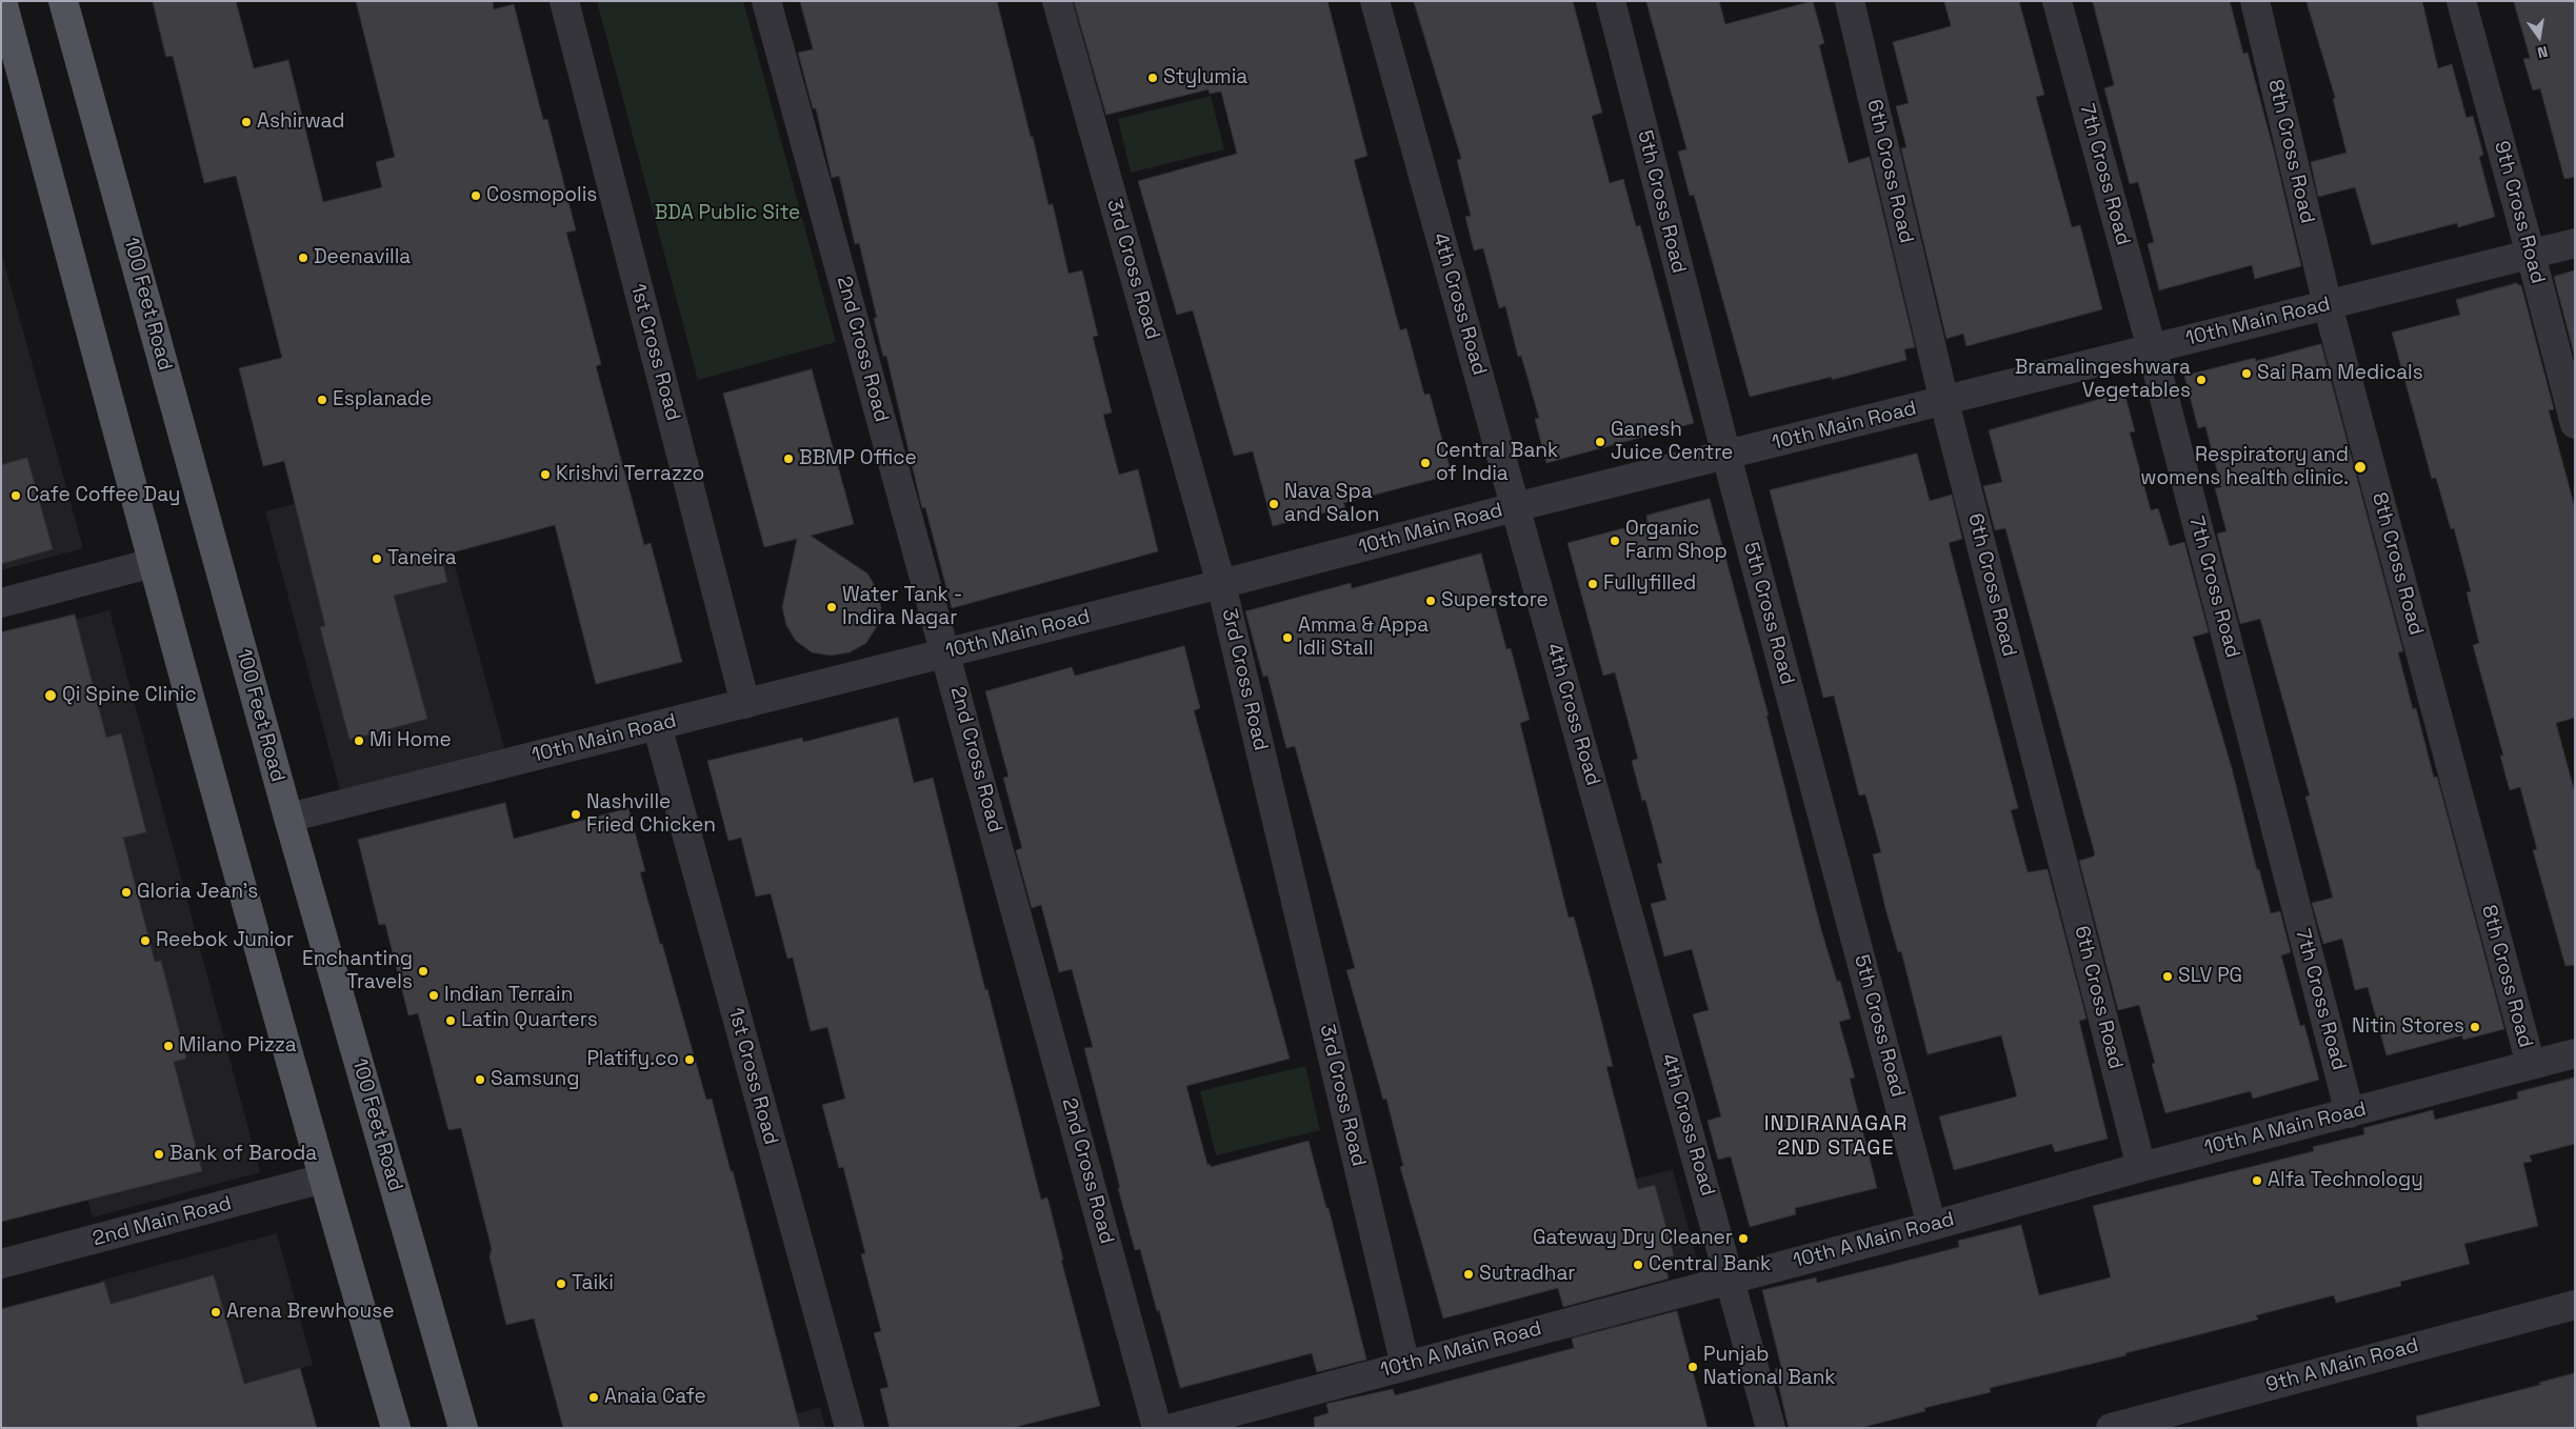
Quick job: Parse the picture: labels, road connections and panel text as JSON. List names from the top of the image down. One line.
{"streets":{"main road":["100 Feet Road"],"street":["8th Cross Road","6th Cross Road","7th Cross Road","5th Cross Road","9th Cross Road","3rd Cross Road","4th Cross Road","10th Main Road","2nd Cross Road","1st Cross Road","10th A Main Road","2nd Main Road","9th A Main Road"]},"crossings":[["8th Cross Road","10th Main Road"],["8th Cross Road","10th A Main Road"],["6th Cross Road","10th Main Road"],["6th Cross Road","10th A Main Road"],["7th Cross Road","10th Main Road"],["7th Cross Road","10th A Main Road"],["5th Cross Road","10th Main Road"],["5th Cross Road","10th A Main Road"],["9th Cross Road","10th Main Road"],["3rd Cross Road","10th Main Road"],["3rd Cross Road","10th A Main Road"],["100 Feet Road","10th Main Road"],["4th Cross Road","10th Main Road"],["4th Cross Road","10th A Main Road"],["10th Main Road","2nd Cross Road"],["10th Main Road","1st Cross Road"]],"districts":["INDIRANAGAR 2ND STAGE"],"parks":["BDA Public Site"],"places":["Stylumia","Ashirwad","Cosmopolis","Deenavilla","Sai Ram Medicals","Bramalingeshwara Vegetables","Esplanade","Ganesh Juice Centre","BBMP Office","Central Bank of India","Respiratory and womens health clinic.","Krishvi Terrazzo","Cafe Coffee Day","Nava Spa and Salon","Organic Farm Shop","Taneira","Fullyfilled","Superstore","Water Tank - Indira Nagar","Amma & Appa Idli Stall","Qi Spine Clinic","Mi Home","Nashville Fried Chicken","Gloria Jean's","Reebok Junior","Enchanting Travels","SLV PG","Indian Terrain","Latin Quarters","Nitin Stores","Milano Pizza","Platify.co","Samsung","Bank of Baroda","Alfa Technology","Gateway Dry Cleaner","Central Bank","Sutradhar","Taiki","Arena Brewhouse","Punjab National Bank","Anaia Cafe"],"north":"bottom"}
